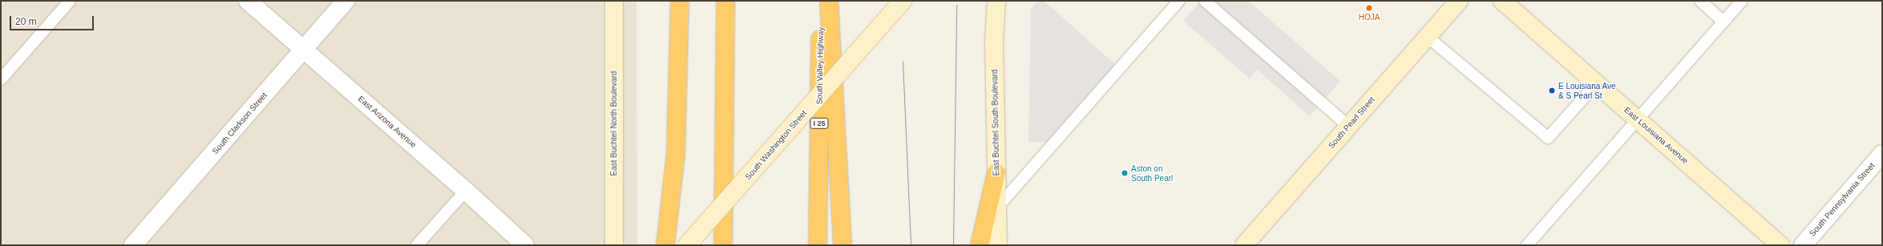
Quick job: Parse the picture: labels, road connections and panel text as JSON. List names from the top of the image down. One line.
{"streets":{"highway":["South Valley Highway","I 25"],"street":["East Arizona Avenue","East Buchtel South Boulevard","South Pearl Street","South Clarkson Street","East Buchtel North Boulevard","East Louisiana Avenue","South Washington Street","South Pennsylvania Street"]},"crossings":[["East Arizona Avenue","South Clarkson Street"]],"places":["HOJA","E Louisiana Ave & S Pearl St","Aston on South Pearl"],"scale_bar":"20 m"}
